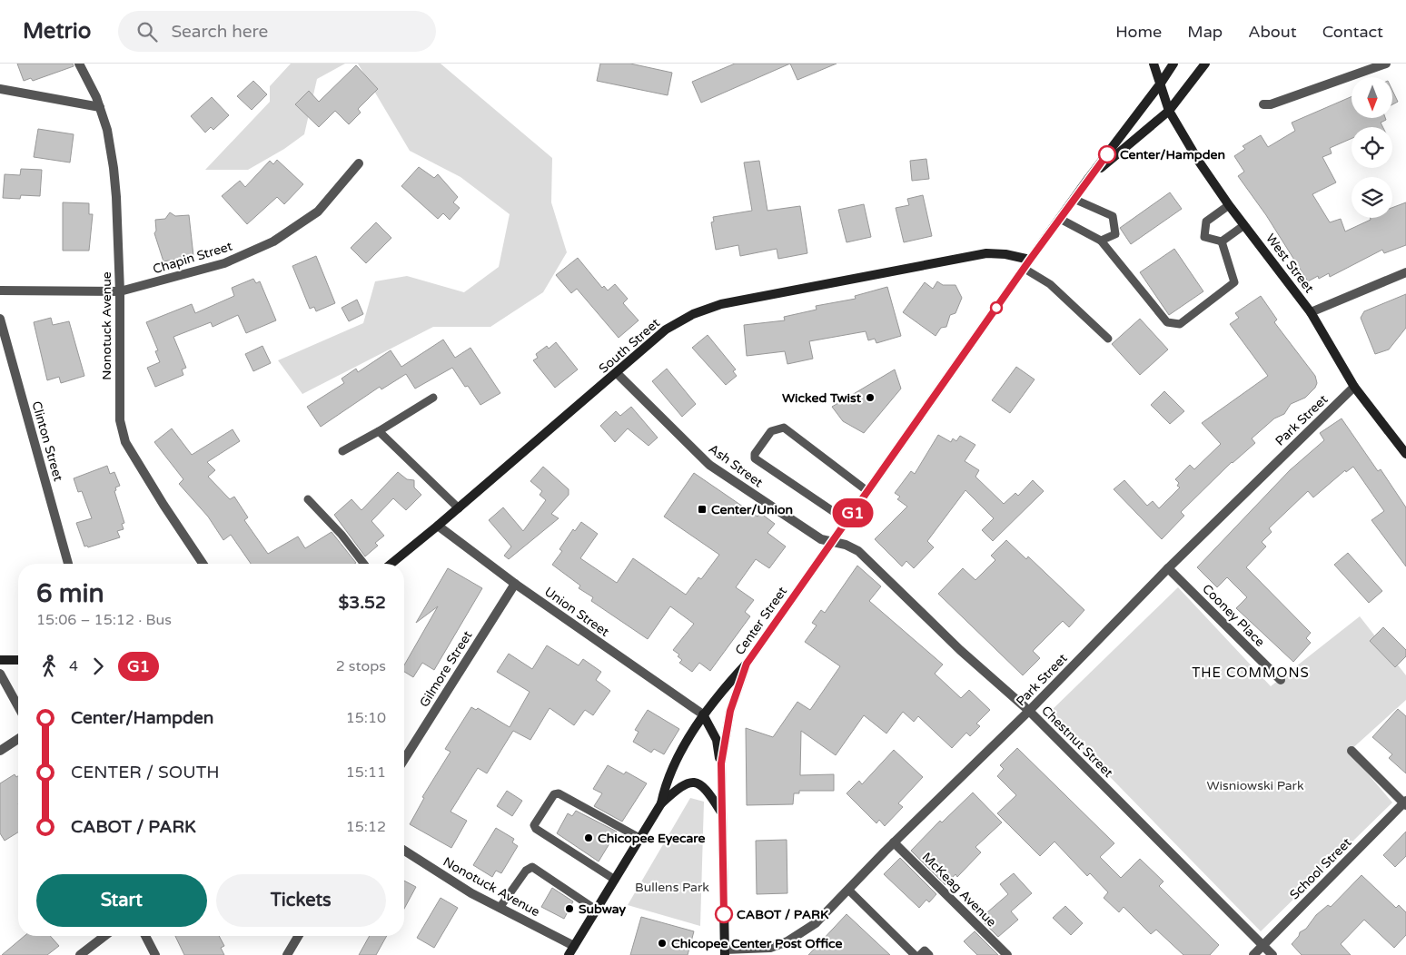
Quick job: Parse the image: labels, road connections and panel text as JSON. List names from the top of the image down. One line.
{"streets":{"main road":["West Street","South Street","Center Street"],"street":["Chapin Street","Nonotuck Avenue","Park Street","Clinton Street","Ash Street","Union Street","Cooney Place","Gilmore Street","Chestnut Street","School Street","McKeag Avenue"]},"crossings":[["Chapin Street","Nonotuck Avenue"],["West Street","Park Street"],["West Street","Center Street"],["Nonotuck Avenue","Center Street"],["South Street","Ash Street"],["South Street","Union Street"],["South Street","Center Street"],["Park Street","Cooney Place"],["Park Street","Chestnut Street"],["Park Street","McKeag Avenue"],["Ash Street","Center Street"],["Ash Street","Chestnut Street"],["Union Street","Center Street"],["Union Street","Gilmore Street"],["Center Street","Chestnut Street"],["Chestnut Street","School Street"]],"districts":["THE COMMONS"],"parks":["Wisniowski Park","Bullens Park"],"places":{"other":["Center/Hampden","Wicked Twist","Chicopee Eyecare","Subway","CABOT / PARK","Chicopee Center Post Office"],"transit":["Center/Union"]},"lines":["bus line G1"],"north":"bottom","page":{"header":"Metrio","search":"Search here","nav":["Home","Map","About","Contact"],"on_map":"G1","heading":["6 min","15:06 – 15:12 · Bus","$3.52"],"legs":["4","G1","2 stops"],"list":[{"name":"Center/Hampden","value":"15:10"},{"name":"CENTER / SOUTH","value":"15:11"},{"name":"CABOT / PARK","value":"15:12"}],"buttons":["Start","Tickets"]}}
